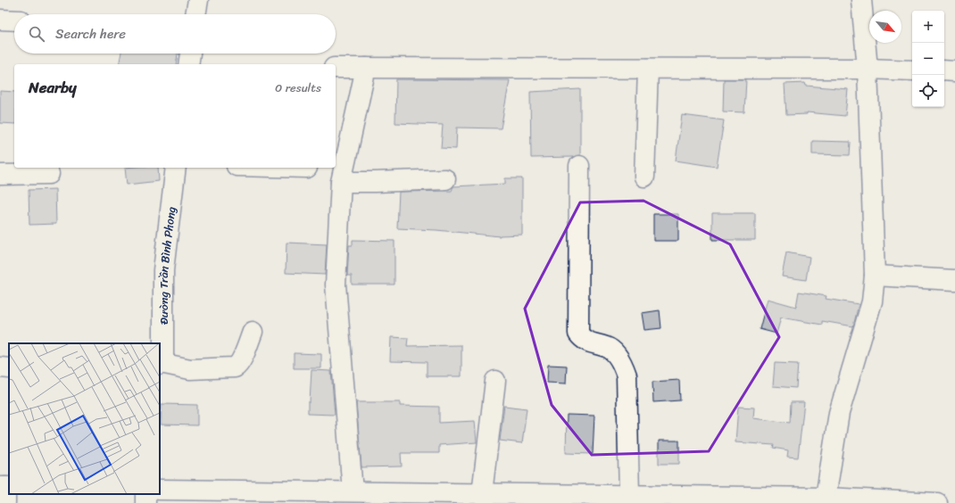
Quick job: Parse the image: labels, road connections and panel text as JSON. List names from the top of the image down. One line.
{"streets":{"street":["Đường Trần Bình Phong"]},"north":"bottom right","page":{"map_buttons":["+","−"],"search":"Search here","heading":["Nearby","0 results"]}}
